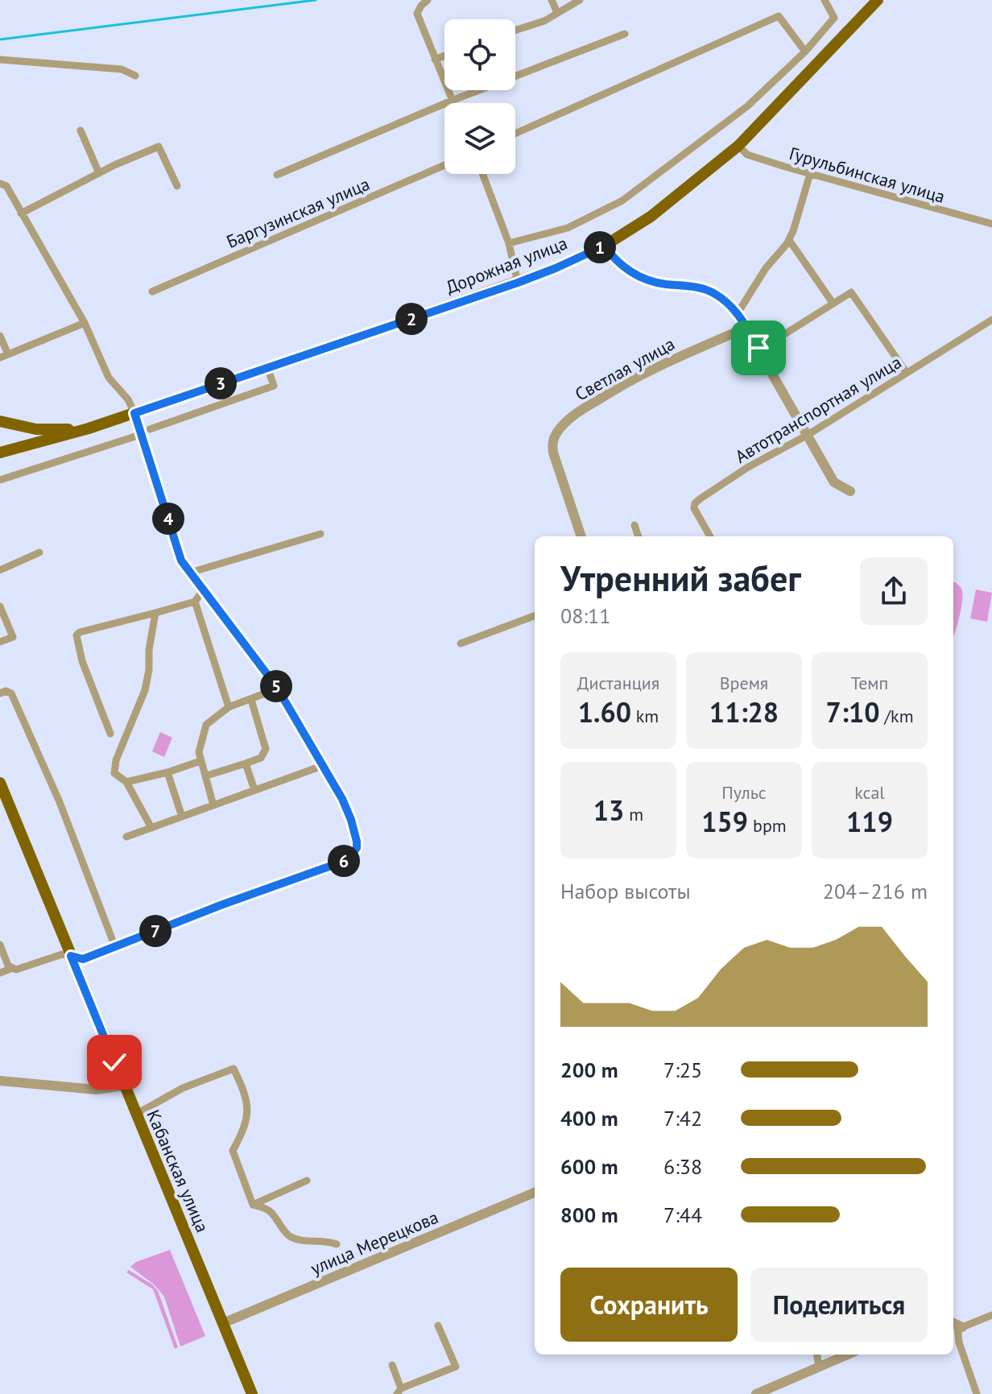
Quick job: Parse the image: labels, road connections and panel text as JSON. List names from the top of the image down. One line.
{"streets":{"main road":["Дорожная улица","Кабанская улица"],"street":["Гурульбинская улица","Баргузинская улица","Светлая улица","Автотранспортная улица","улица Мерецкова"]},"crossings":[["Гурульбинская улица","Дорожная улица"],["Кабанская улица","улица Мерецкова"]],"page":{"pins":["1","2","3","4","5","6","7"],"heading":["Утренний забег","08:11"],"stats":[["Дистанция","1.60 km"],["Время","11:28"],["Темп","7:10 /km"],["13 m"],["Пульс","159 bpm"],["kcal","119"]],"chart":["Набор высоты","204–216 m"],"list":[{"name":"200 m","note":"7:25"},{"name":"400 m","note":"7:42"},{"name":"600 m","note":"6:38"},{"name":"800 m","note":"7:44"}],"buttons":["Сохранить","Поделиться"]}}
